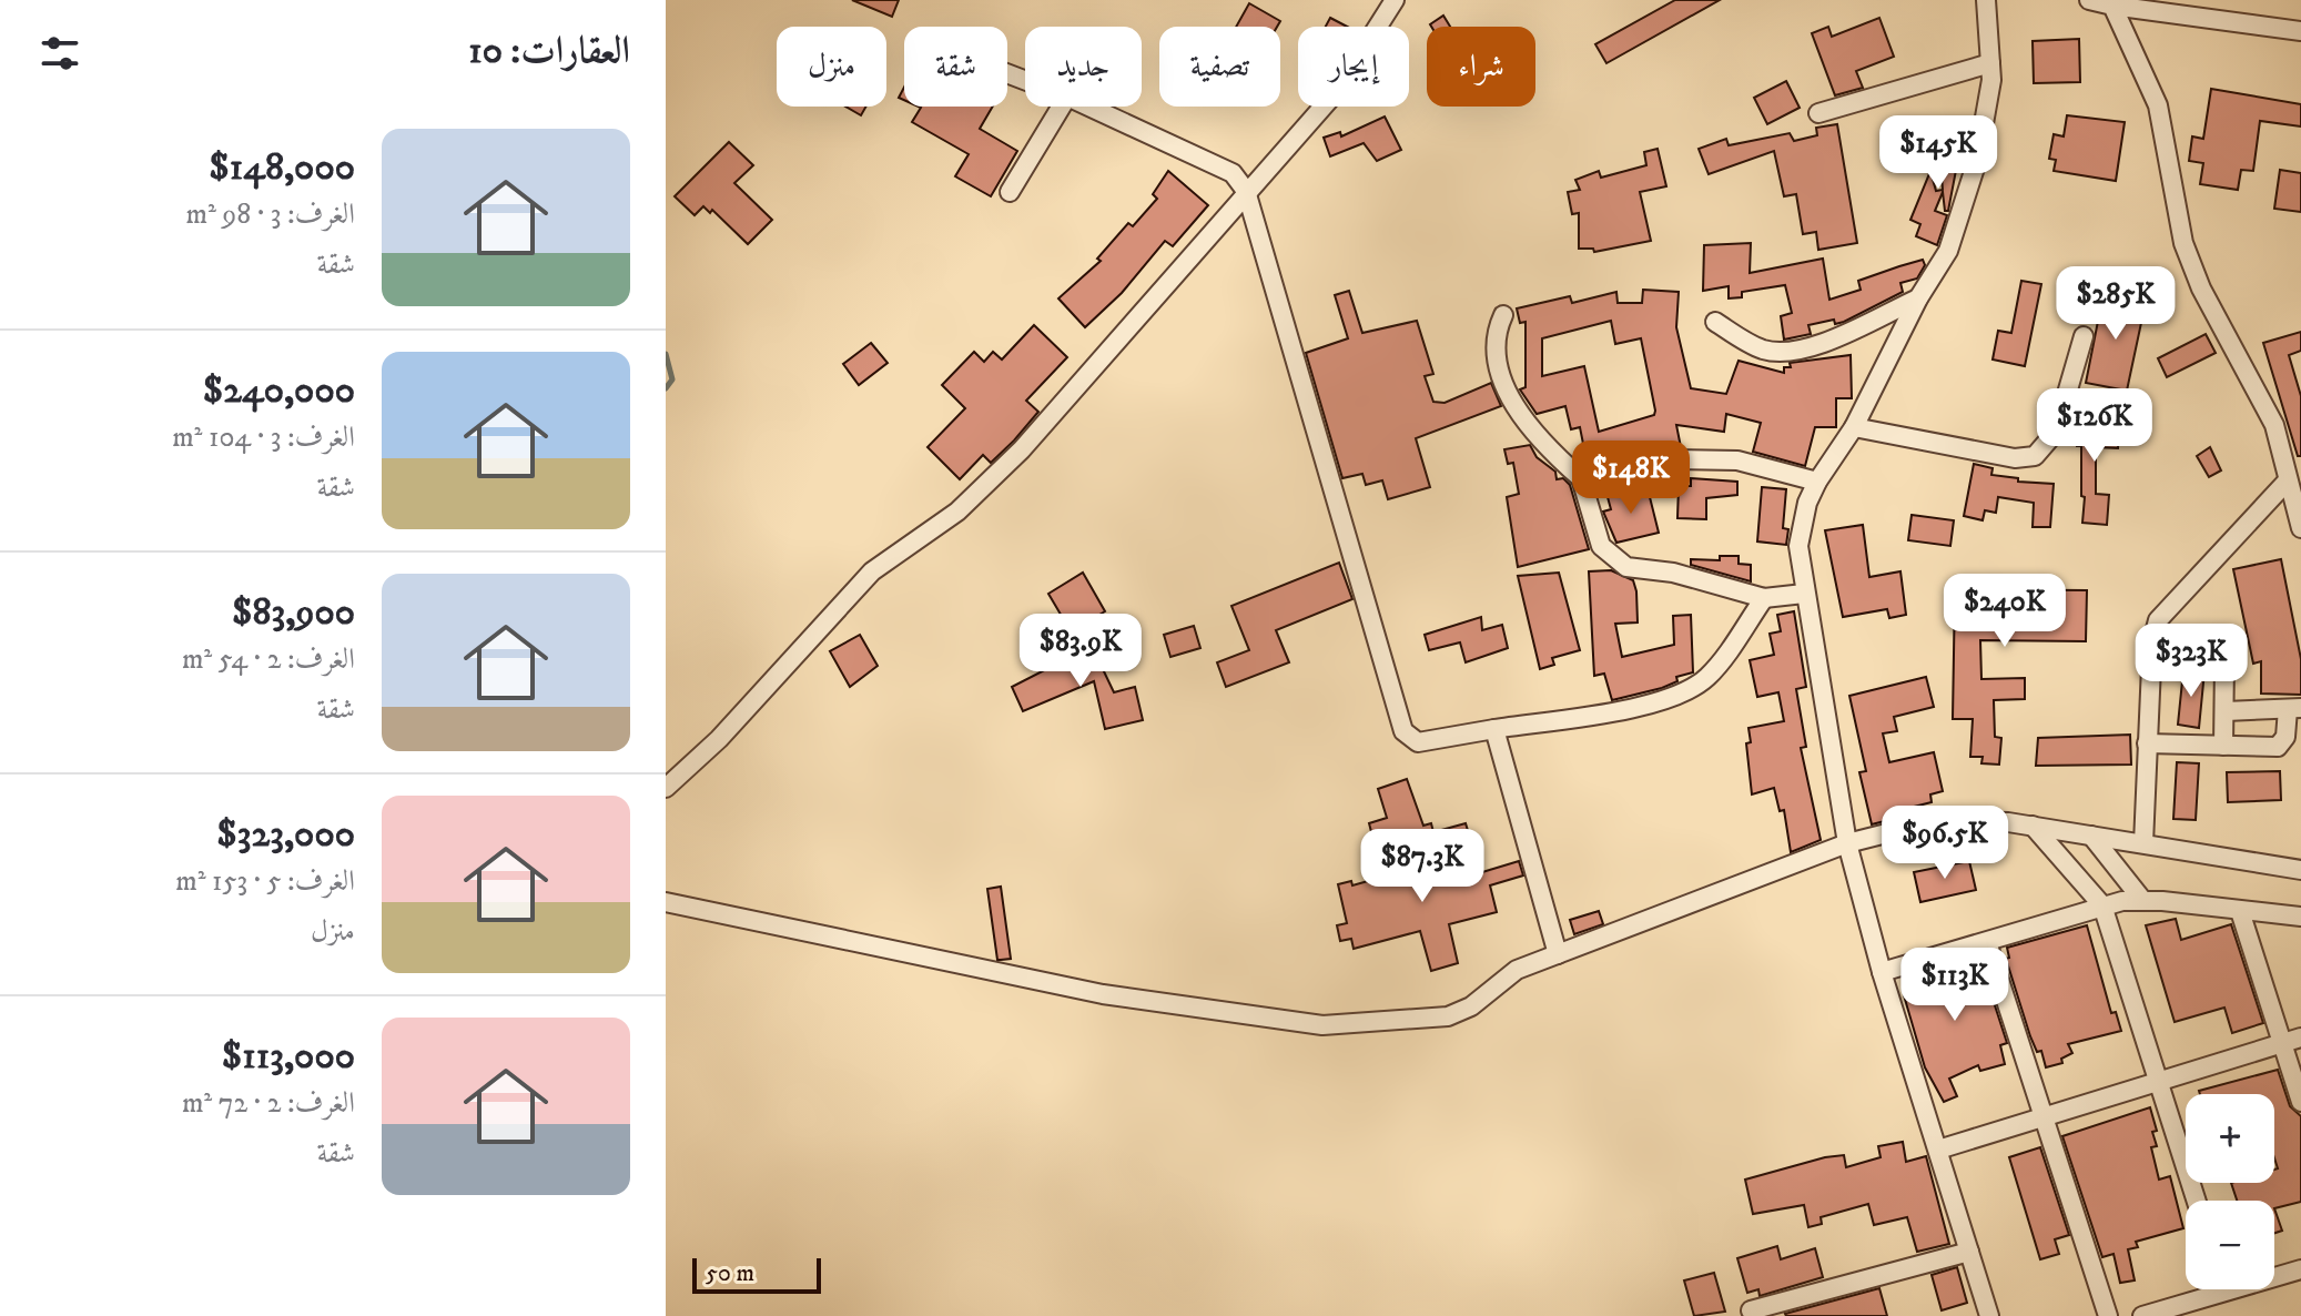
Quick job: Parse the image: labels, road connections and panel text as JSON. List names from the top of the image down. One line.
{"scale_bar":"50 m","page":{"heading":"العقارات: 10","chip":["شراء","إيجار","تصفية","جديد","شقة","منزل"],"list":[{"name":"$148,000","note":"الغرف: 3 · 98 m² · شقة"},{"name":"$240,000","note":"الغرف: 3 · 104 m² · شقة"},{"name":"$83,900","note":"الغرف: 2 · 54 m² · شقة"},{"name":"$323,000","note":"الغرف: 5 · 153 m² · منزل"},{"name":"$113,000","note":"الغرف: 2 · 72 m² · شقة"}],"price":["$145K","$285K","$126K","$148K","$240K","$83.9K","$323K","$96.5K","$87.3K","$113K"],"map_buttons":["+","−"],"scale":"50 m"}}
